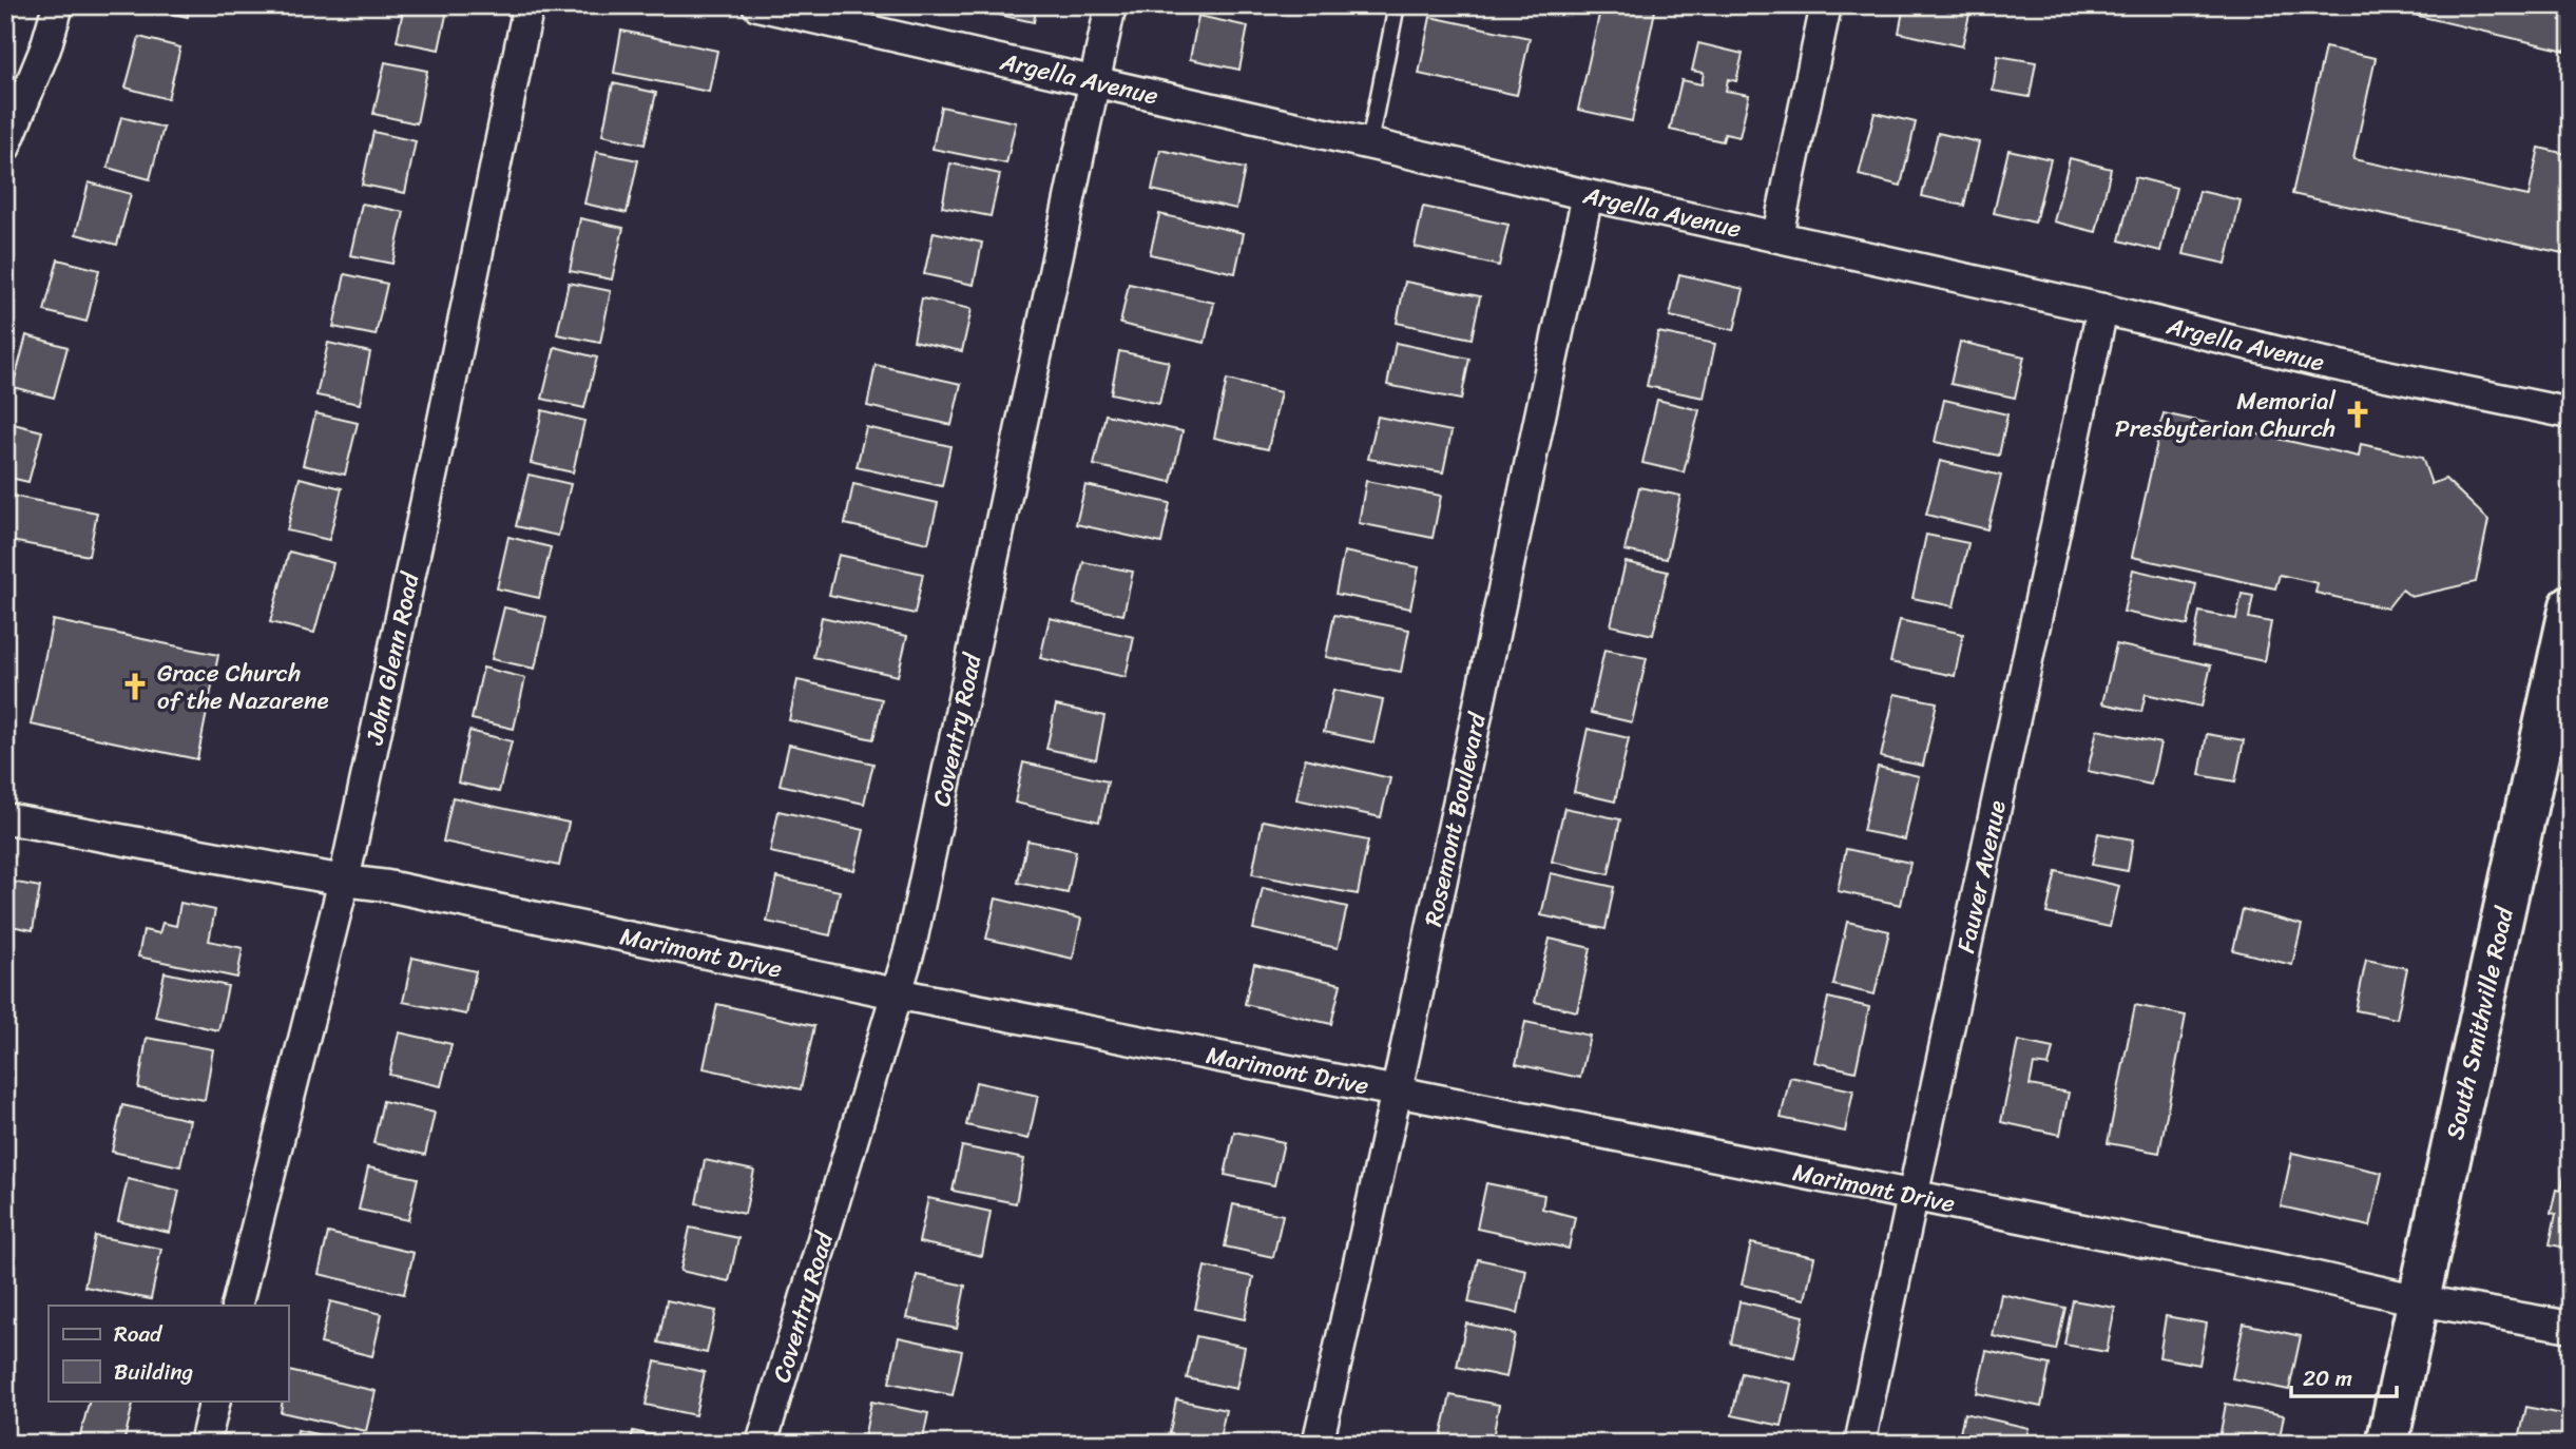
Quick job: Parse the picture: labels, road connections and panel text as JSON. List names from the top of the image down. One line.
{"streets":{"main road":["South Smithville Road"],"street":["Argella Avenue","John Glenn Road","Coventry Road","Rosemont Boulevard","Fauver Avenue","Marimont Drive"]},"crossings":[["Argella Avenue","Coventry Road"],["Argella Avenue","Rosemont Boulevard"],["Argella Avenue","Fauver Avenue"],["John Glenn Road","Marimont Drive"],["Coventry Road","Marimont Drive"],["Rosemont Boulevard","Marimont Drive"],["Fauver Avenue","Marimont Drive"],["Marimont Drive","South Smithville Road"]],"places":{"church":["Memorial Presbyterian Church","Grace Church of the Nazarene"]},"legend":["Road","Building"],"scale_bar":"20 m"}
